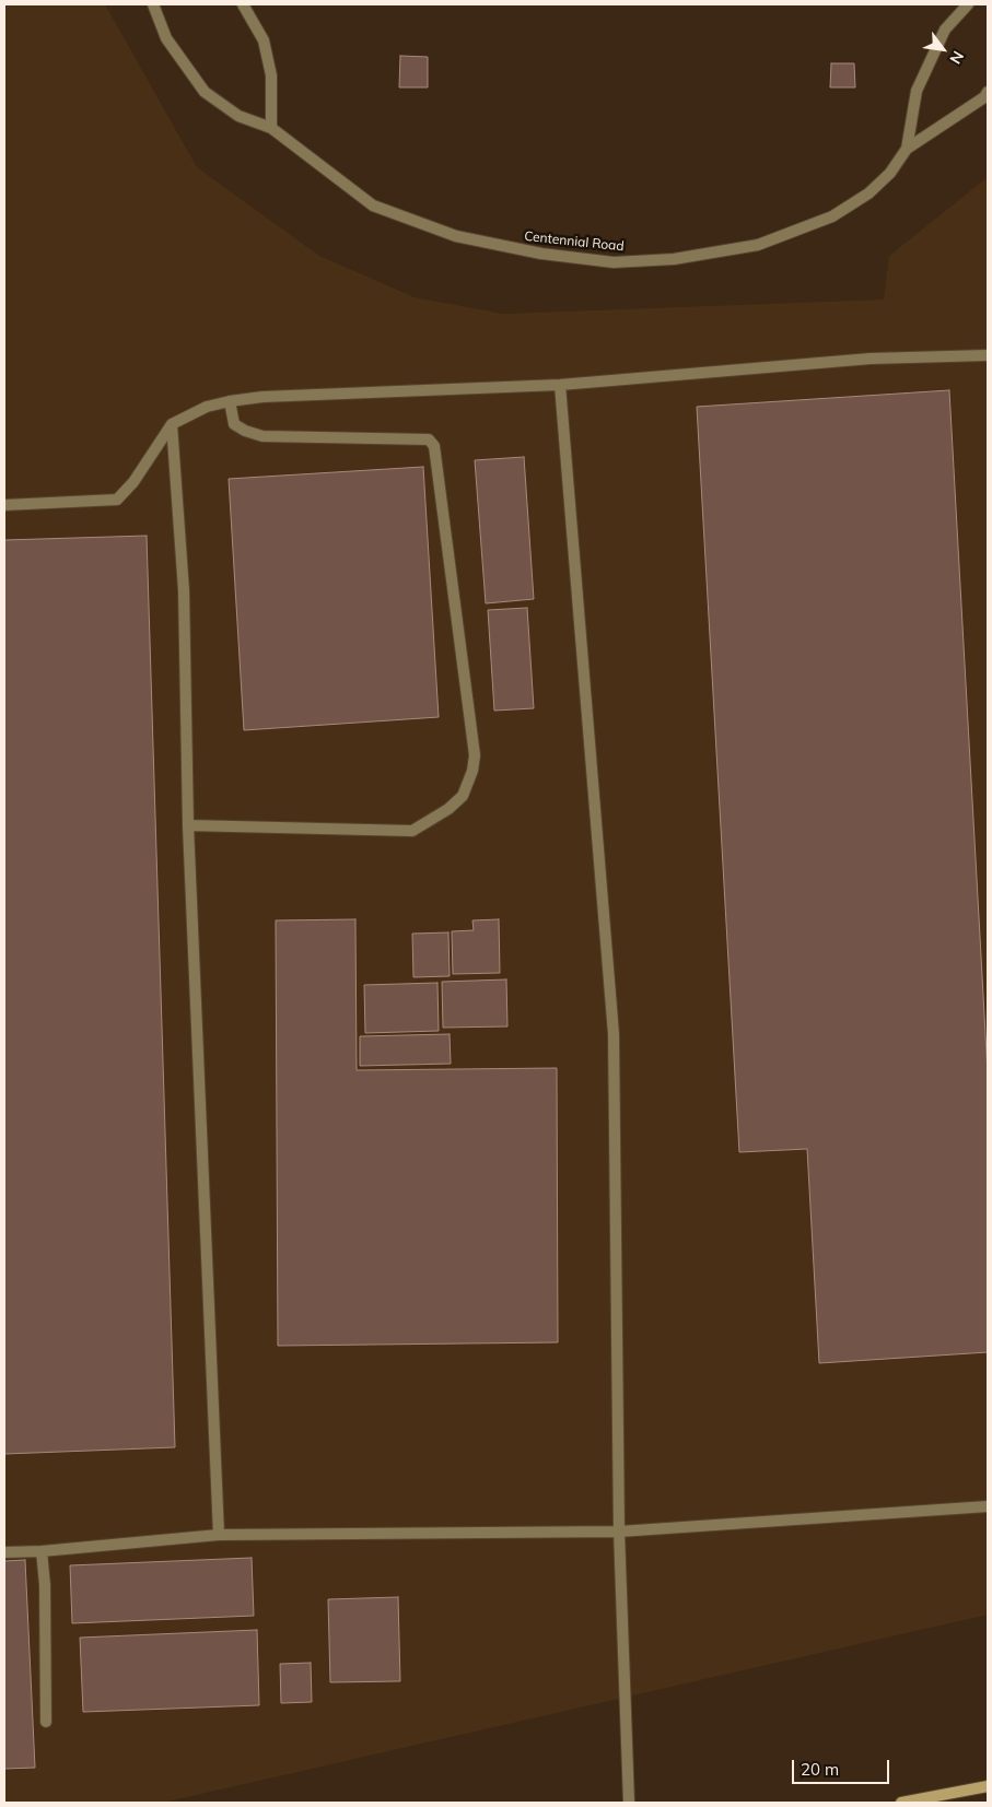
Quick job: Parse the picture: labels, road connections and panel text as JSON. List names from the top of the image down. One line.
{"streets":{"street":["Centennial Road"]},"scale_bar":"20 m","north":"bottom right"}
